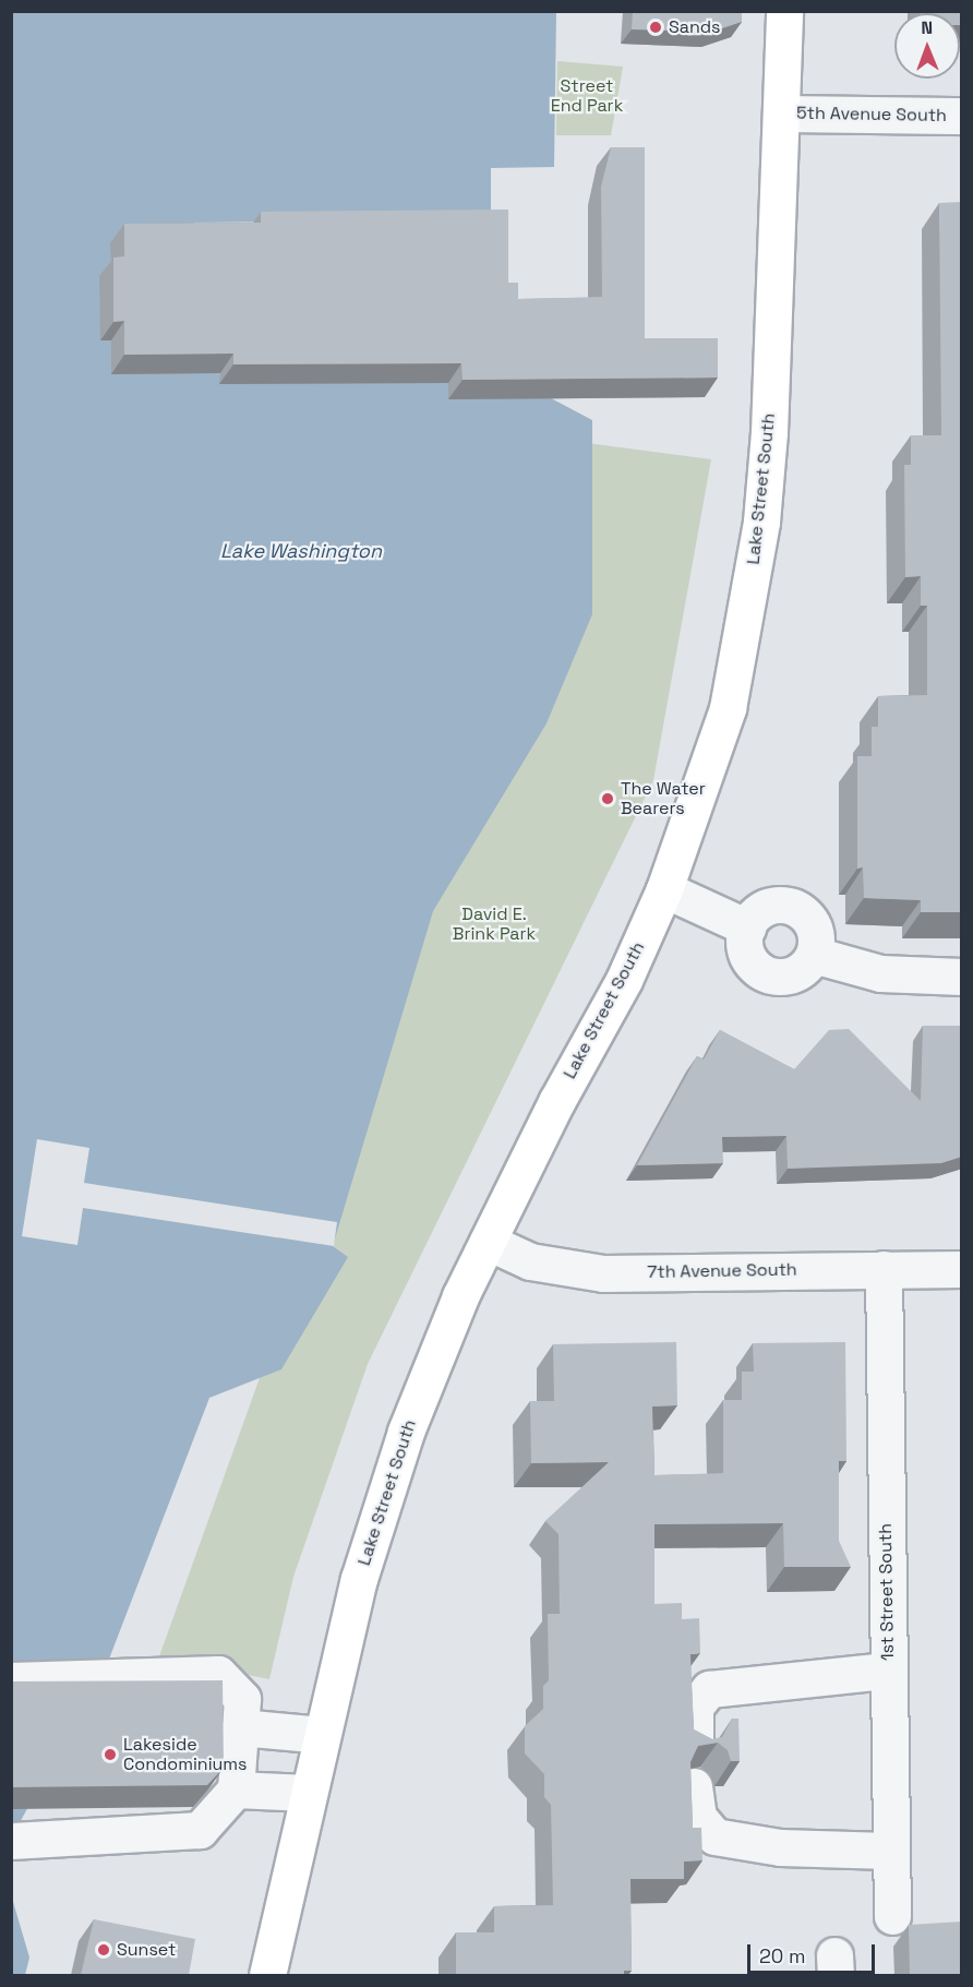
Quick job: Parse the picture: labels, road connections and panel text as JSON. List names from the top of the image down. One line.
{"streets":{"main road":["Lake Street South"],"street":["5th Avenue South","7th Avenue South","1st Street South"]},"crossings":[["5th Avenue South","Lake Street South"],["Lake Street South","7th Avenue South"],["7th Avenue South","1st Street South"]],"water":["Lake Washington"],"parks":["Street End Park","David E. Brink Park"],"places":["Sands","The Water Bearers","Lakeside Condominiums","Sunset"],"scale_bar":"20 m","north":"top"}
